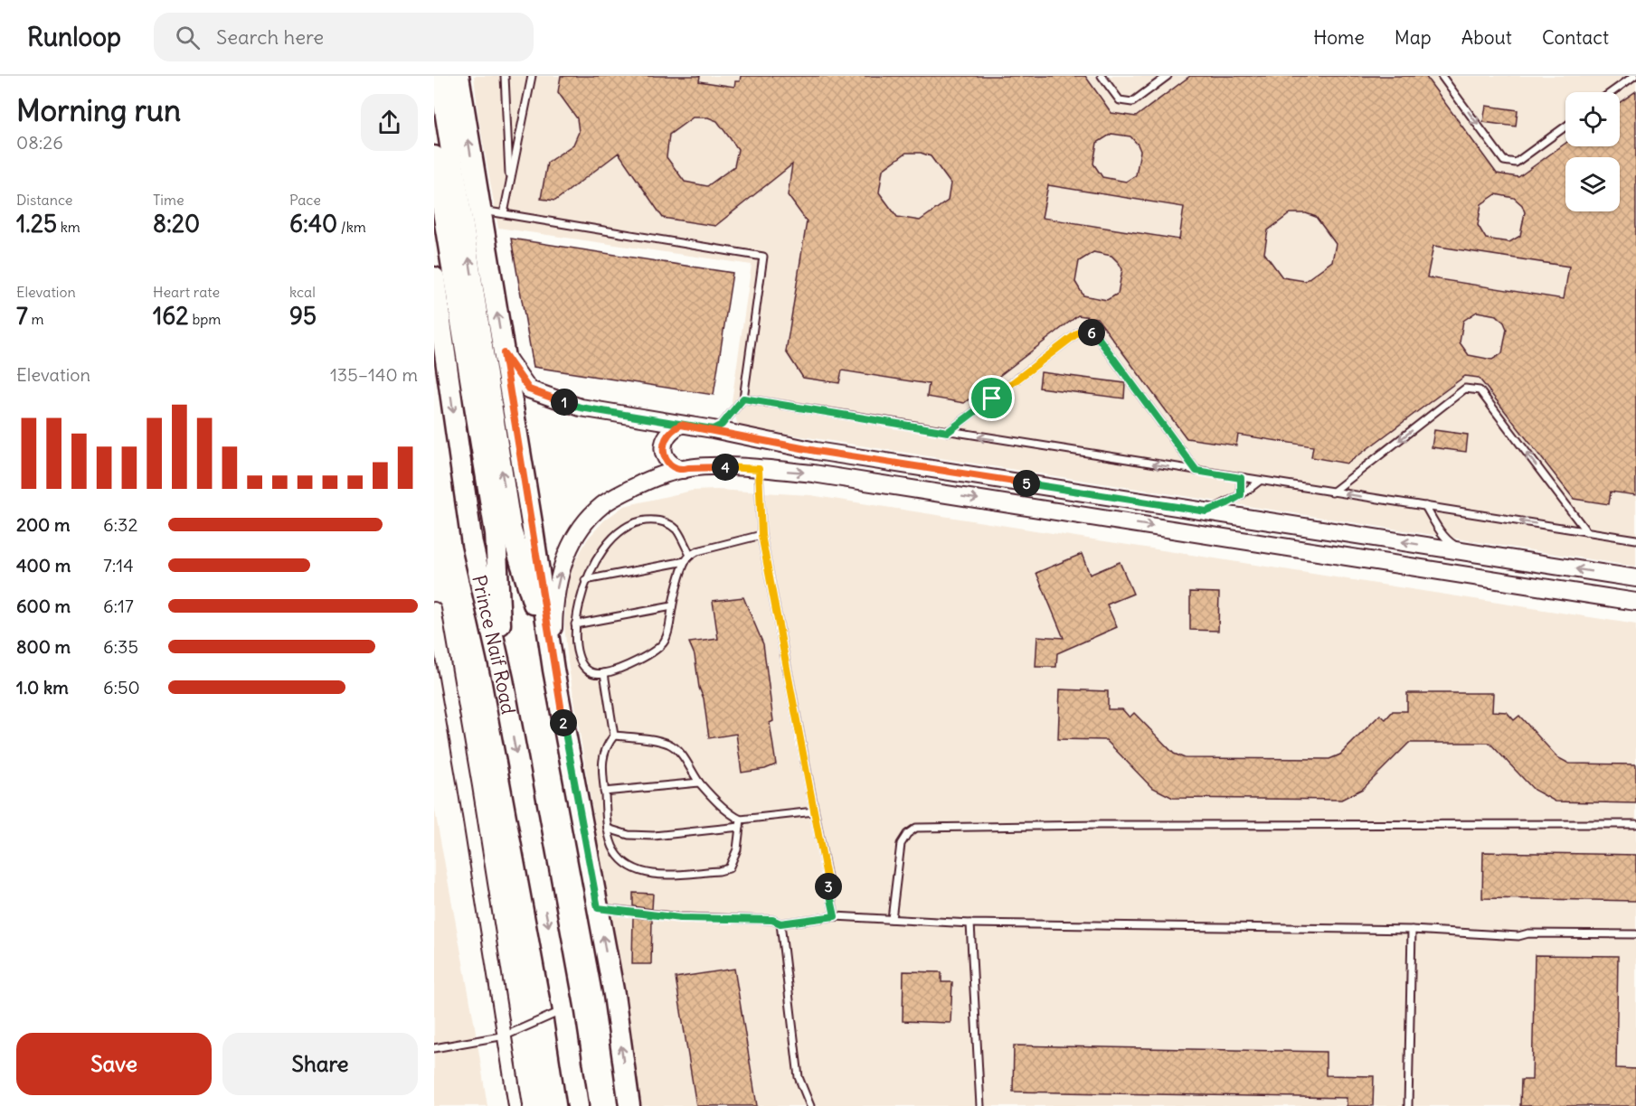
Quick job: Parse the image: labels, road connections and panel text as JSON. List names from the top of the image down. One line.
{"streets":{"main road":["Prince Naif Road"]},"page":{"header":"Runloop","search":"Search here","nav":["Home","Map","About","Contact"],"heading":["Morning run","08:26"],"stats":[["Distance","1.25 km"],["Time","8:20"],["Pace","6:40 /km"],["Elevation","7 m"],["Heart rate","162 bpm"],["kcal","95"]],"pins":["6","1","4","5","2","3"],"chart":["Elevation","135–140 m"],"list":[{"name":"200 m","note":"6:32"},{"name":"400 m","note":"7:14"},{"name":"600 m","note":"6:17"},{"name":"800 m","note":"6:35"},{"name":"1.0 km","note":"6:50"}],"buttons":["Save","Share"]}}
